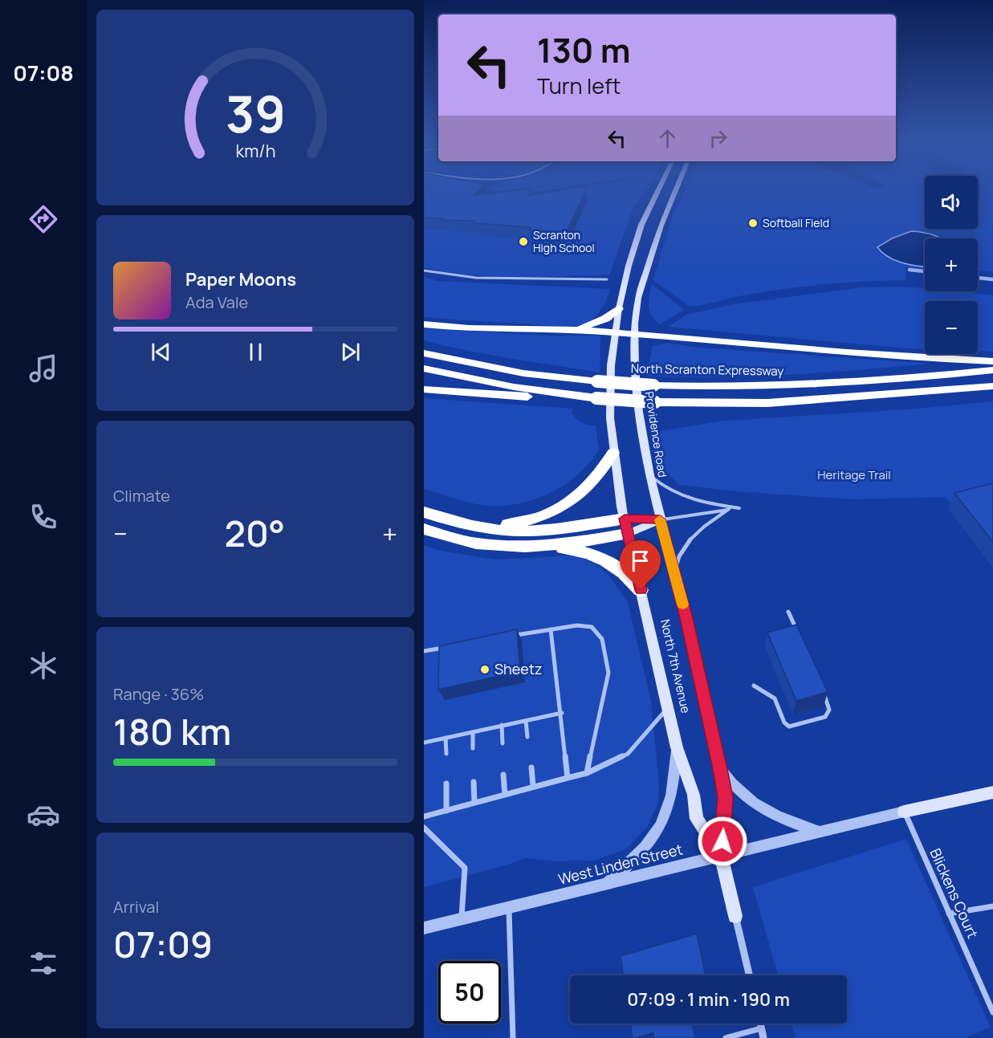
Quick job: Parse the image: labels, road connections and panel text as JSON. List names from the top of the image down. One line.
{"streets":{"highway":["North Scranton Expressway"],"main road":["Providence Road","North 7th Avenue","West Linden Street"],"lane":["Blickens Court"]},"crossings":[["Providence Road","North 7th Avenue"],["North 7th Avenue","West Linden Street"],["West Linden Street","Blickens Court"]],"parks":["Heritage Trail"],"places":["Softball Field","Scranton High School","Sheetz"],"page":{"tabs":"07:08","turn":["130 m","Turn left"],"map_buttons":["+","−"],"song":["Paper Moons","Ada Vale"],"tile":["Climate",["Range · 36%","180 km"],["Arrival","07:09"]],"heat":["−","20°","+"],"limit":"50","trip":"07:09 · 1 min · 190 m","gauge":["39","km/h"]}}
